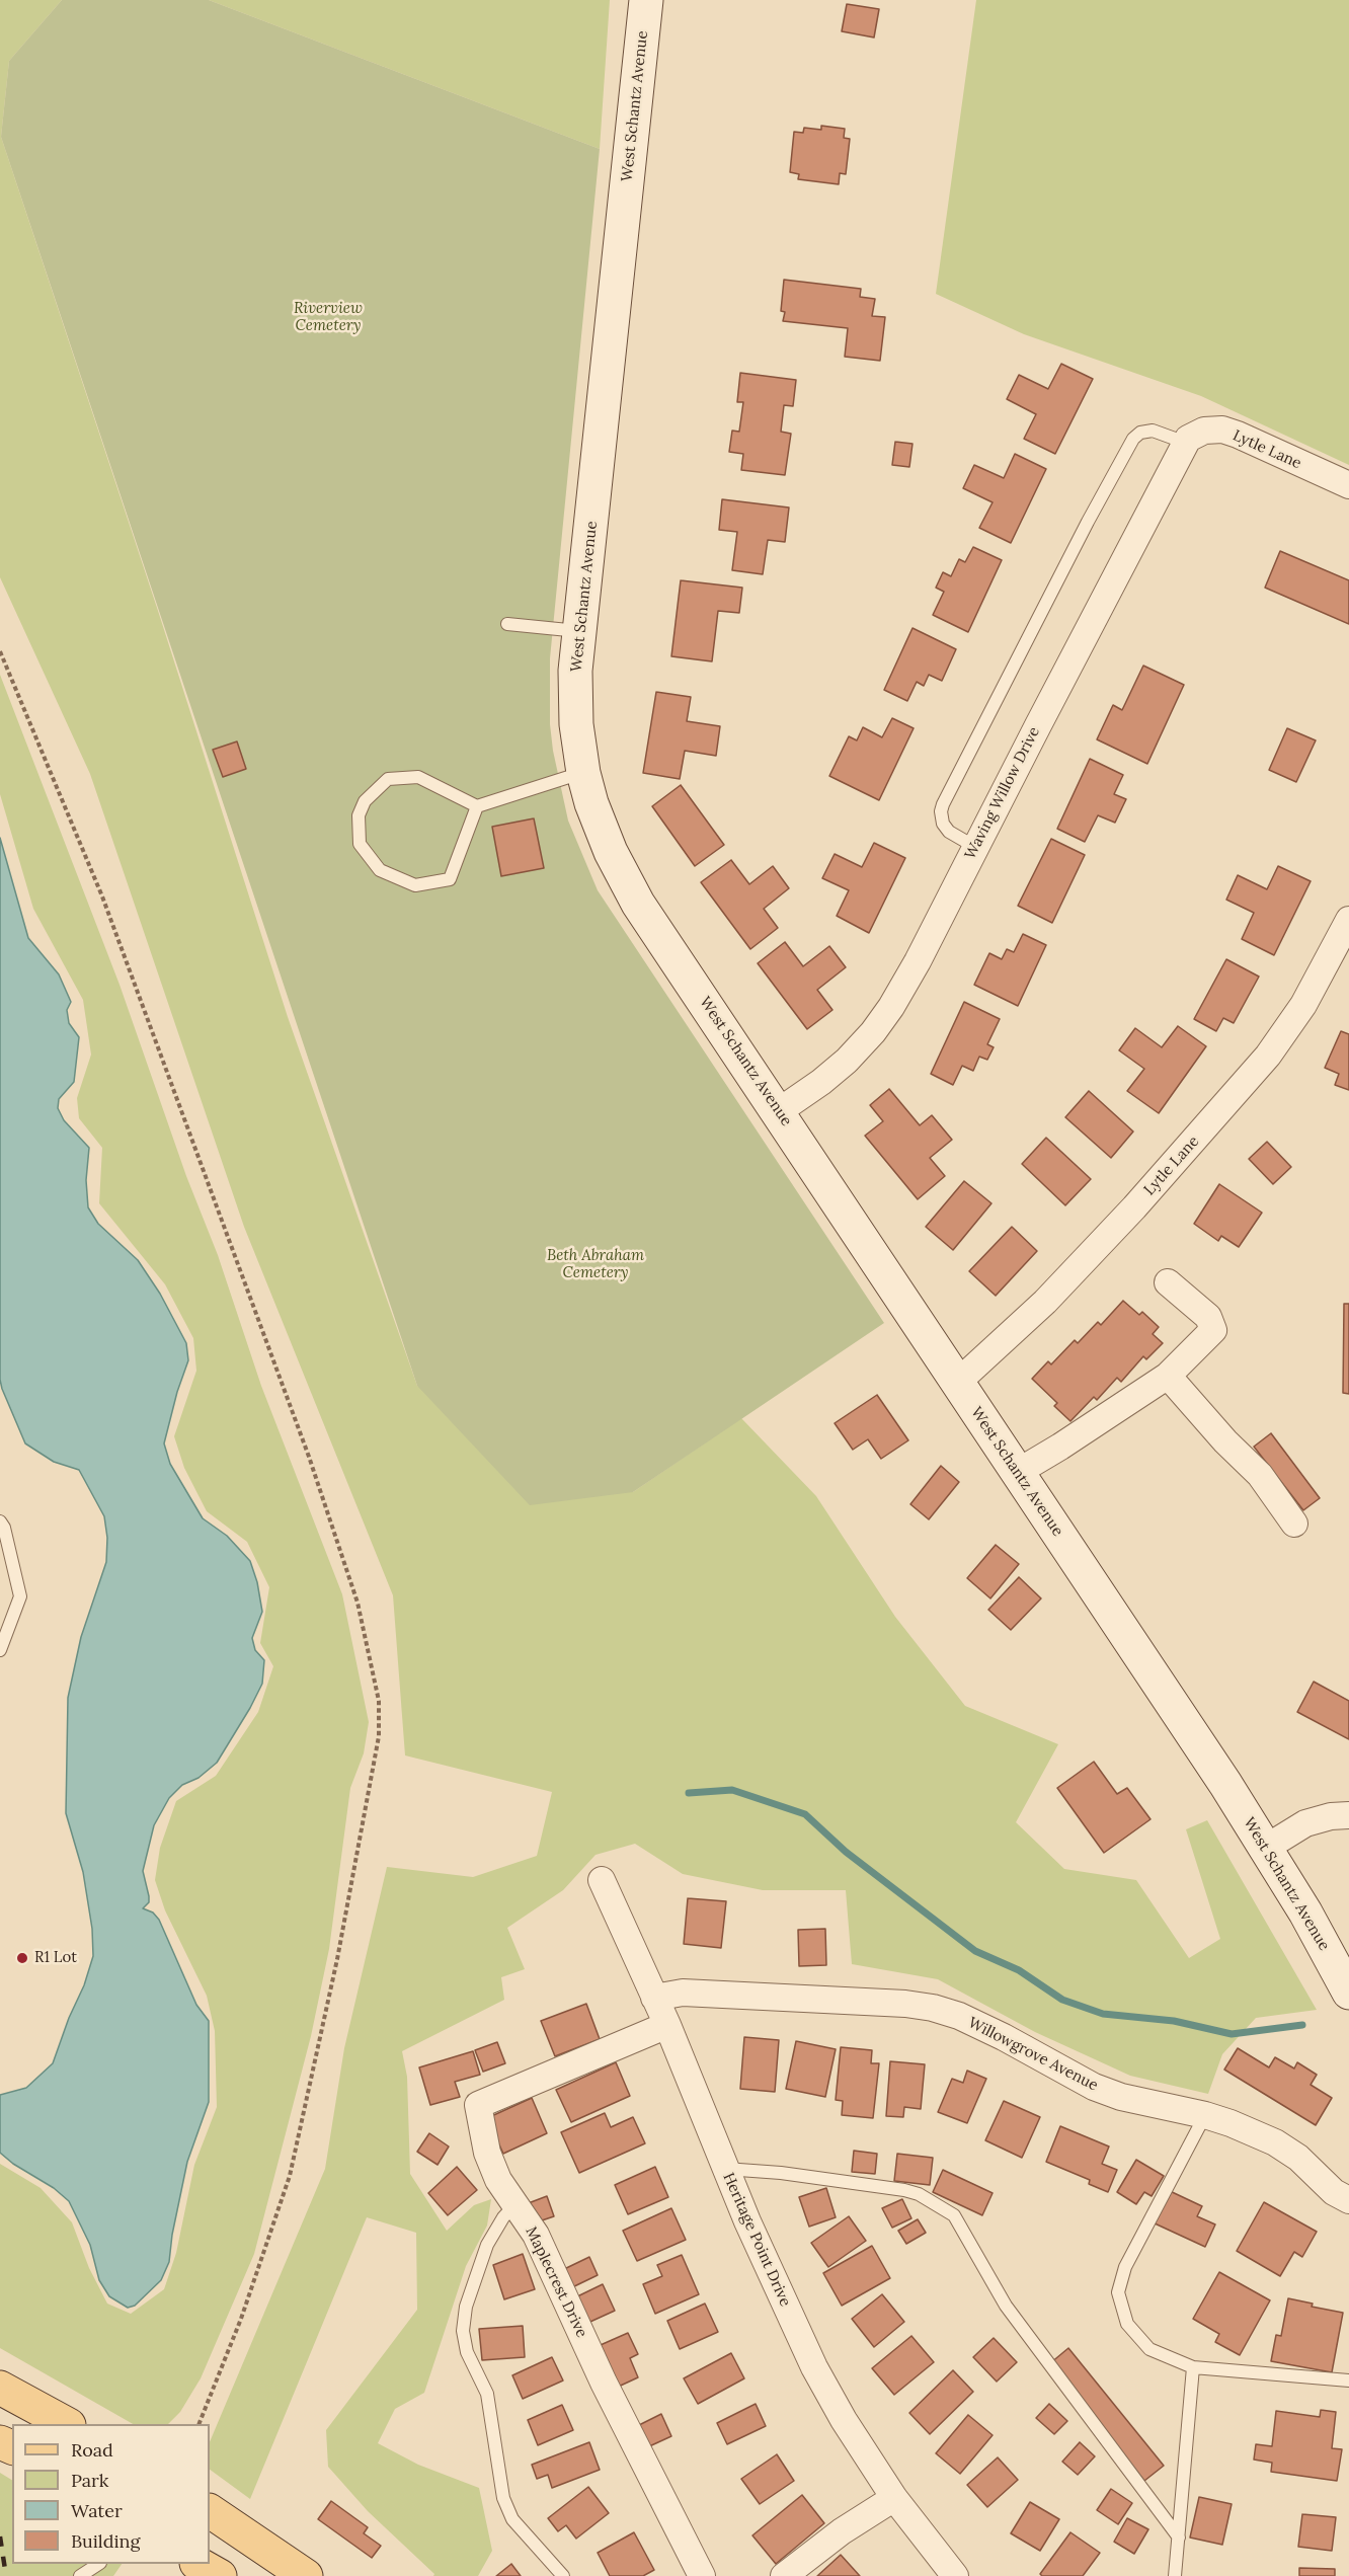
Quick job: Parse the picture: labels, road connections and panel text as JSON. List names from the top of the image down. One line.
{"streets":{"main road":["West Schantz Avenue"],"street":["Lytle Lane","Waving Willow Drive","Willowgrove Avenue","Heritage Point Drive","Maplecrest Drive"]},"crossings":[["West Schantz Avenue","Lytle Lane"],["West Schantz Avenue","Waving Willow Drive"],["Lytle Lane","Waving Willow Drive"],["Willowgrove Avenue","Heritage Point Drive"],["Heritage Point Drive","Maplecrest Drive"]],"parks":["Riverview Cemetery","Beth Abraham Cemetery"],"places":["R1 Lot"],"legend":["Road","Park","Water","Building"]}
